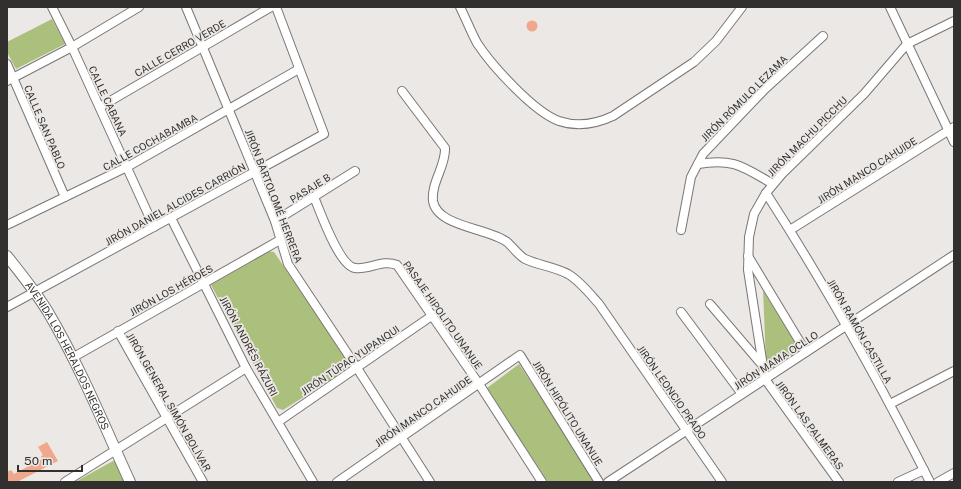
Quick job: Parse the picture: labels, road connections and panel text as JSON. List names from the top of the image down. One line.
{"streets":{"street":["CALLE CERRO VERDE","JIRÓN RÓMULO LEZAMA","CALLE CABANA","CALLE SAN PABLO","JIRÓN MACHU PICCHU","CALLE COCHABAMBA","JIRÓN MANCO CAHUIDE","PASAJE B","JIRÓN BARTOLOMÉ HERRERA","JIRÓN DANIEL ALCIDES CARRIÓN","JIRÓN LOS HÉROES","PASAJE HIPOLITO UNANUE","JIRÓN RAMÓN CASTILLA","JIRÓN ANDRÉS RÁZURI","AVENIDA LOS HERALDOS NEGROS","JIRÓN TÚPAC YUPANQUI","JIRÓN MAMA OCLLO","JIRÓN LEONCIO PRADO","JIRÓN GENERAL SIMÓN BOLÍVAR","JIRÓN HIPÓLITO UNANUE","JIRÓN LAS PALMERAS"]},"crossings":[["CALLE CERRO VERDE","CALLE CABANA"],["CALLE CERRO VERDE","JIRÓN BARTOLOMÉ HERRERA"],["CALLE CABANA","CALLE COCHABAMBA"],["CALLE CABANA","JIRÓN DANIEL ALCIDES CARRIÓN"],["CALLE SAN PABLO","CALLE COCHABAMBA"],["JIRÓN MACHU PICCHU","JIRÓN RAMÓN CASTILLA"],["JIRÓN MACHU PICCHU","JIRÓN MAMA OCLLO"],["JIRÓN MACHU PICCHU","JIRÓN LAS PALMERAS"],["CALLE COCHABAMBA","JIRÓN BARTOLOMÉ HERRERA"],["CALLE COCHABAMBA","JIRÓN DANIEL ALCIDES CARRIÓN"],["JIRÓN MANCO CAHUIDE","JIRÓN BARTOLOMÉ HERRERA"],["JIRÓN MANCO CAHUIDE","PASAJE HIPOLITO UNANUE"],["JIRÓN MANCO CAHUIDE","JIRÓN RAMÓN CASTILLA"],["JIRÓN MANCO CAHUIDE","JIRÓN HIPÓLITO UNANUE"],["PASAJE B","JIRÓN BARTOLOMÉ HERRERA"],["PASAJE B","PASAJE HIPOLITO UNANUE"],["JIRÓN BARTOLOMÉ HERRERA","JIRÓN DANIEL ALCIDES CARRIÓN"],["JIRÓN BARTOLOMÉ HERRERA","JIRÓN LOS HÉROES"],["JIRÓN BARTOLOMÉ HERRERA","JIRÓN TÚPAC YUPANQUI"],["JIRÓN DANIEL ALCIDES CARRIÓN","JIRÓN ANDRÉS RÁZURI"],["JIRÓN DANIEL ALCIDES CARRIÓN","AVENIDA LOS HERALDOS NEGROS"],["JIRÓN LOS HÉROES","JIRÓN ANDRÉS RÁZURI"],["JIRÓN LOS HÉROES","AVENIDA LOS HERALDOS NEGROS"],["JIRÓN LOS HÉROES","JIRÓN GENERAL SIMÓN BOLÍVAR"],["PASAJE HIPOLITO UNANUE","JIRÓN TÚPAC YUPANQUI"],["JIRÓN RAMÓN CASTILLA","JIRÓN MAMA OCLLO"],["JIRÓN ANDRÉS RÁZURI","JIRÓN TÚPAC YUPANQUI"],["JIRÓN MAMA OCLLO","JIRÓN LEONCIO PRADO"],["JIRÓN MAMA OCLLO","JIRÓN LAS PALMERAS"]],"scale_bar":"50 m"}
